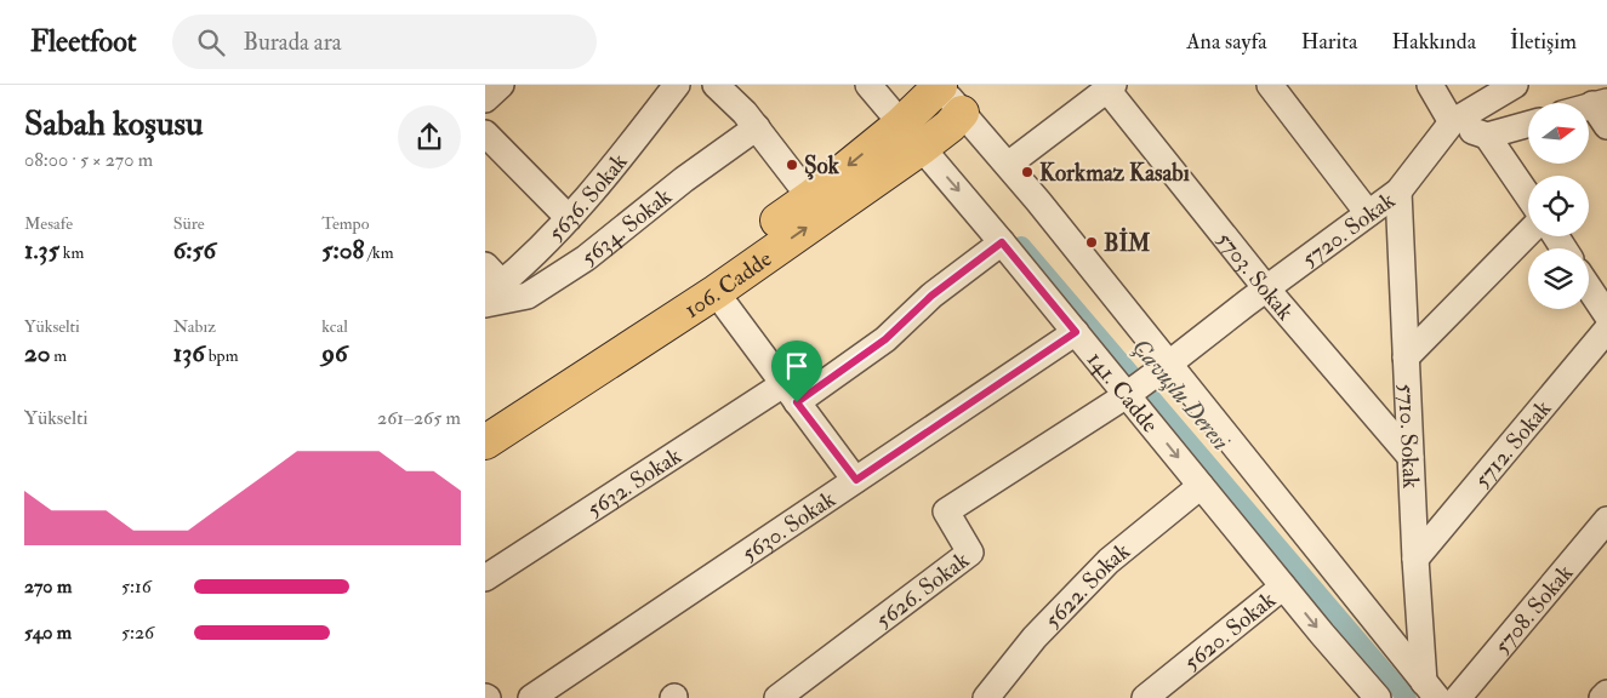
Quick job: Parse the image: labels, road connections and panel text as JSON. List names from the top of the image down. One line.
{"streets":{"main road":["106. Cadde"],"street":["5636. Sokak","5634. Sokak","5720. Sokak","5703. Sokak","141. Cadde","5710. Sokak","5712. Sokak","5632. Sokak","5630. Sokak","5622. Sokak","5626. Sokak","5708. Sokak","5620. Sokak"]},"crossings":[["5720. Sokak","5703. Sokak"],["5720. Sokak","141. Cadde"],["5720. Sokak","5710. Sokak"],["5720. Sokak","5626. Sokak"],["5703. Sokak","5710. Sokak"],["106. Cadde","141. Cadde"],["141. Cadde","5632. Sokak"],["141. Cadde","5630. Sokak"],["141. Cadde","5622. Sokak"],["141. Cadde","5626. Sokak"],["141. Cadde","5620. Sokak"],["5710. Sokak","5712. Sokak"]],"water":["Çavuşlu Deresi"],"places":["Şok","Korkmaz Kasabı","BİM"],"north":"right","page":{"header":"Fleetfoot","search":"Burada ara","nav":["Ana sayfa","Harita","Hakkında","İletişim"],"heading":["Sabah koşusu","08:00 · 5 × 270 m"],"stats":[["Mesafe","1.35 km"],["Süre","6:56"],["Tempo","5:08 /km"],["Yükselti","20 m"],["Nabız","136 bpm"],["kcal","96"]],"chart":["Yükselti","261–265 m"],"list":[{"name":"270 m","note":"5:16"},{"name":"540 m","note":"5:26"}]}}
